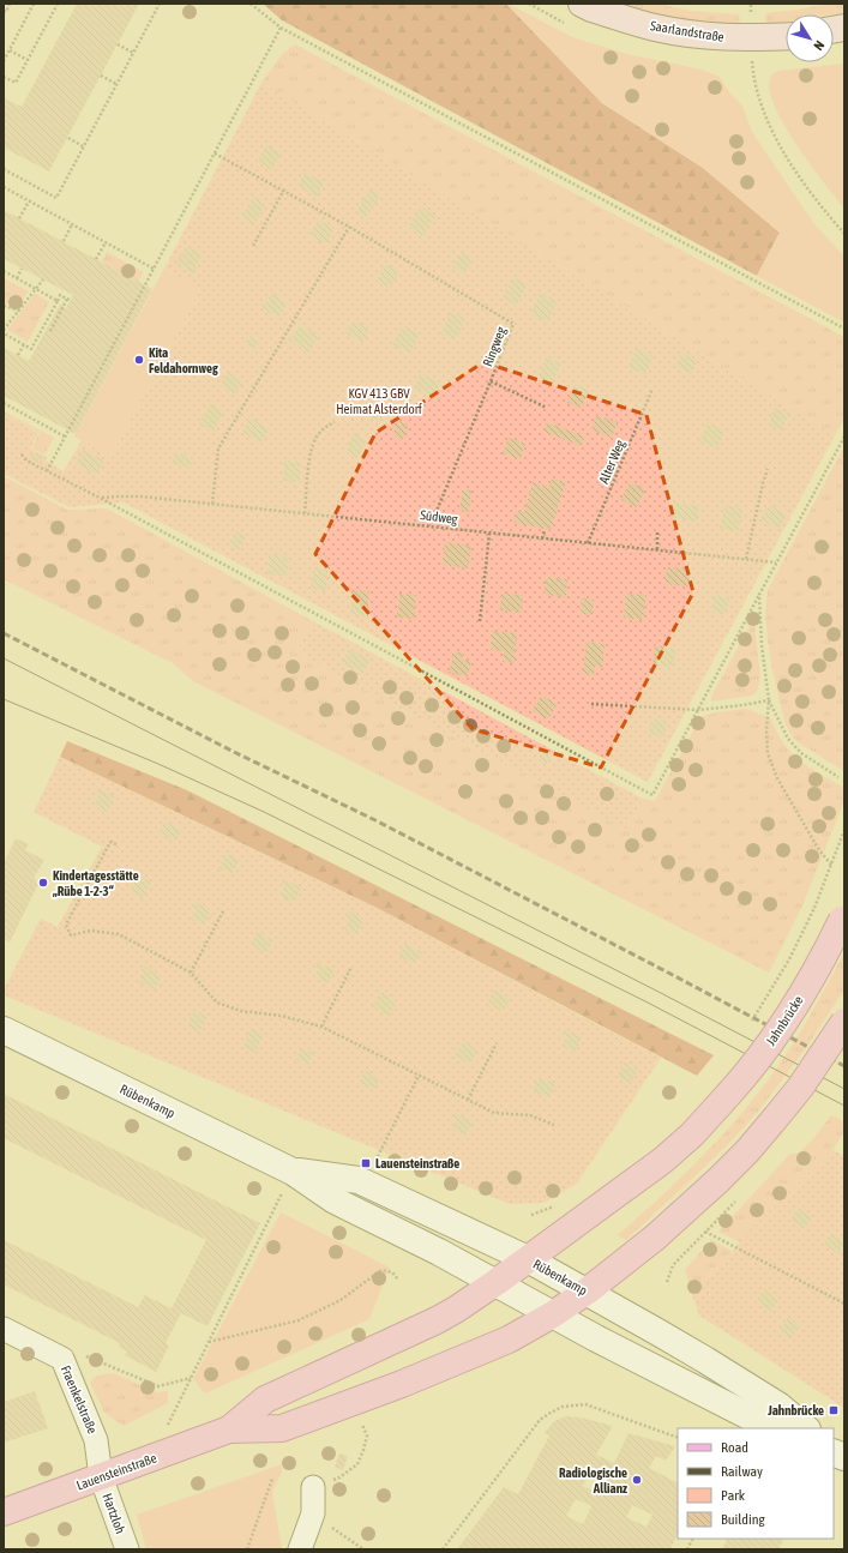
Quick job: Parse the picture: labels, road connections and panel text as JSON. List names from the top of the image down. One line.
{"streets":{"main road":["Saarlandstraße","Jahnbrücke","Lauensteinstraße"],"street":["Rübenkamp","Fraenkelstraße","Hartzloh"],"path":["Ringweg","Alter Weg","Südweg"]},"crossings":[["Ringweg","Südweg"],["Alter Weg","Südweg"],["Jahnbrücke","Rübenkamp"],["Jahnbrücke","Lauensteinstraße"],["Rübenkamp","Lauensteinstraße"],["Fraenkelstraße","Lauensteinstraße"],["Fraenkelstraße","Hartzloh"],["Lauensteinstraße","Hartzloh"]],"parks":["KGV 413 GBV Heimat Alsterdorf"],"places":{"other":["Kita Feldahornweg","Kindertagesstätte „Rübe 1-2-3“","Radiologische Allianz"],"transit":["Lauensteinstraße","Jahnbrücke"]},"legend":["Road","Railway","Park","Building"],"north":"bottom right"}
